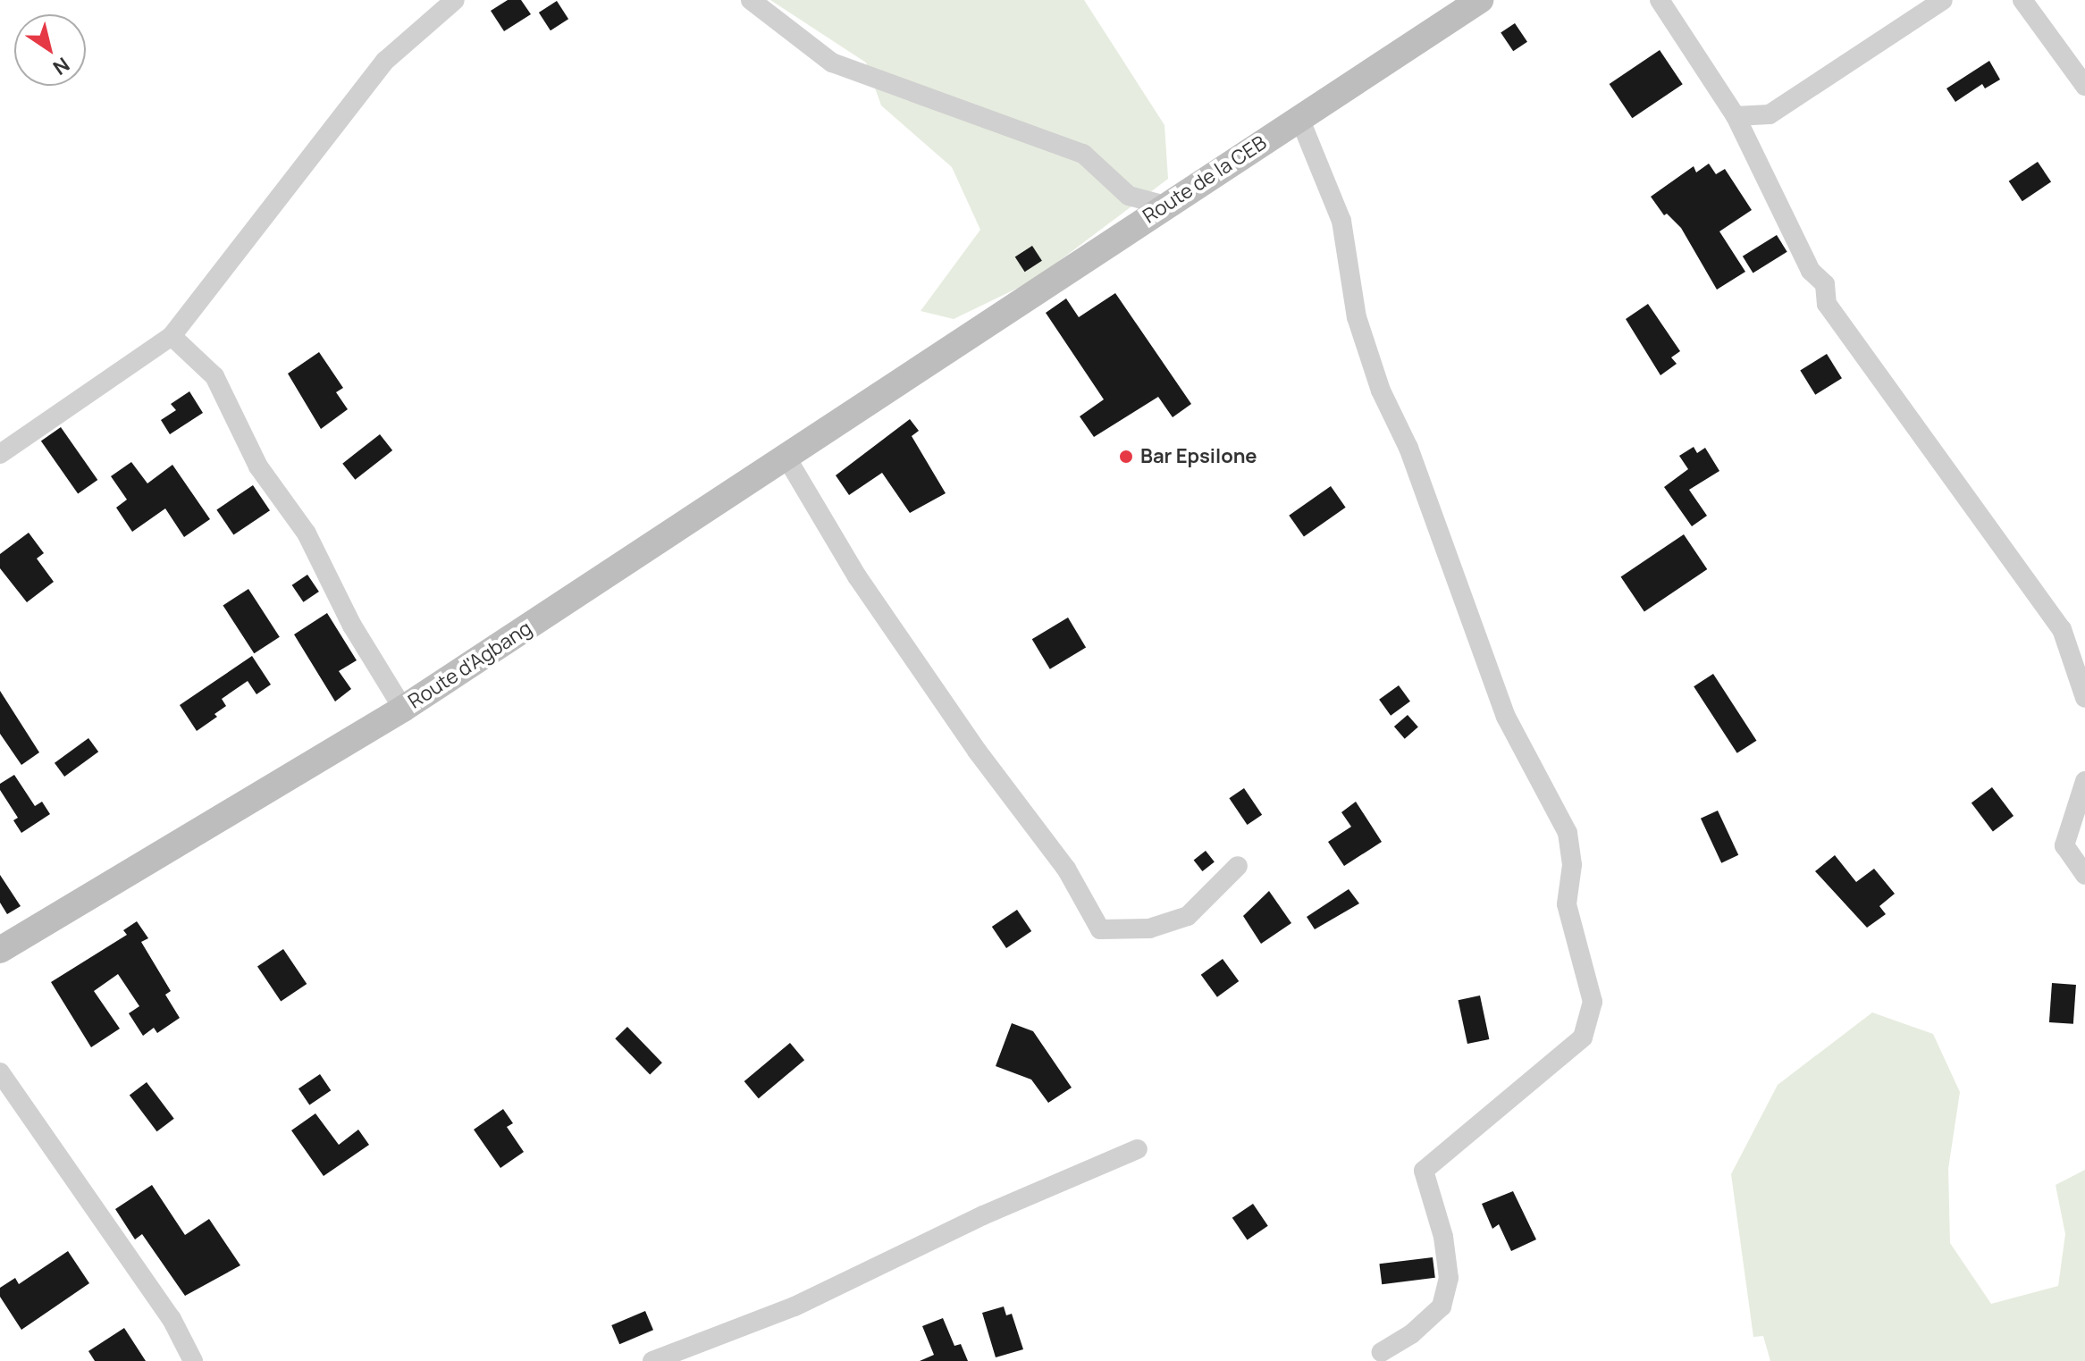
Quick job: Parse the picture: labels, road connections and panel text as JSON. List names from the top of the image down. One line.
{"streets":{"main road":["Route de la CEB","Route d'Agbang"]},"crossings":[["Route de la CEB","Route d'Agbang"]],"places":["Bar Epsilone"],"north":"bottom right"}
